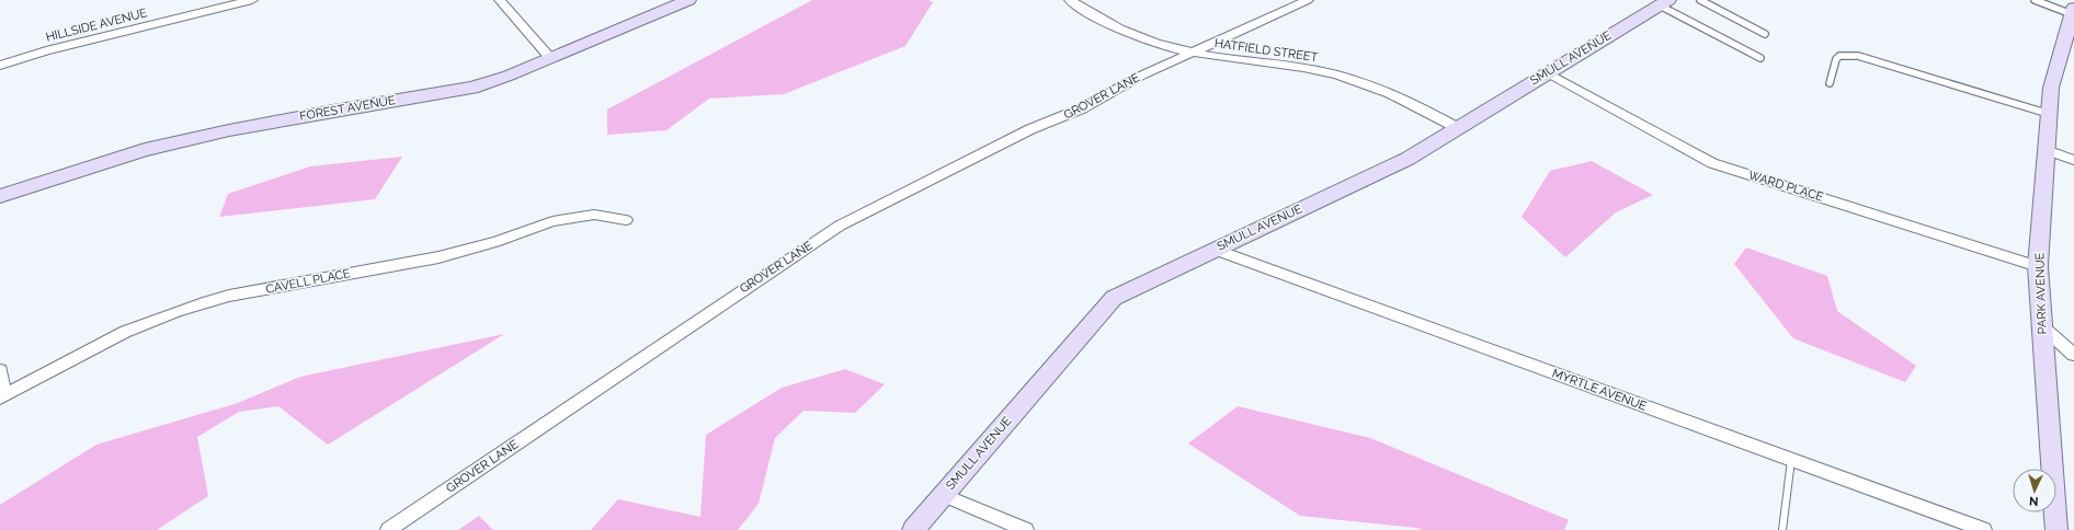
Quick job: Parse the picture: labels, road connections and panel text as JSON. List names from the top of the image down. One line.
{"streets":{"street":["HILLSIDE AVENUE","HATFIELD STREET","SMULL AVENUE","GROVER LANE","FOREST AVENUE","WARD PLACE","CAVELL PLACE","PARK AVENUE","MYRTLE AVENUE"]},"crossings":[["HATFIELD STREET","SMULL AVENUE"],["HATFIELD STREET","GROVER LANE"],["SMULL AVENUE","WARD PLACE"],["SMULL AVENUE","MYRTLE AVENUE"],["WARD PLACE","PARK AVENUE"]],"north":"bottom"}
